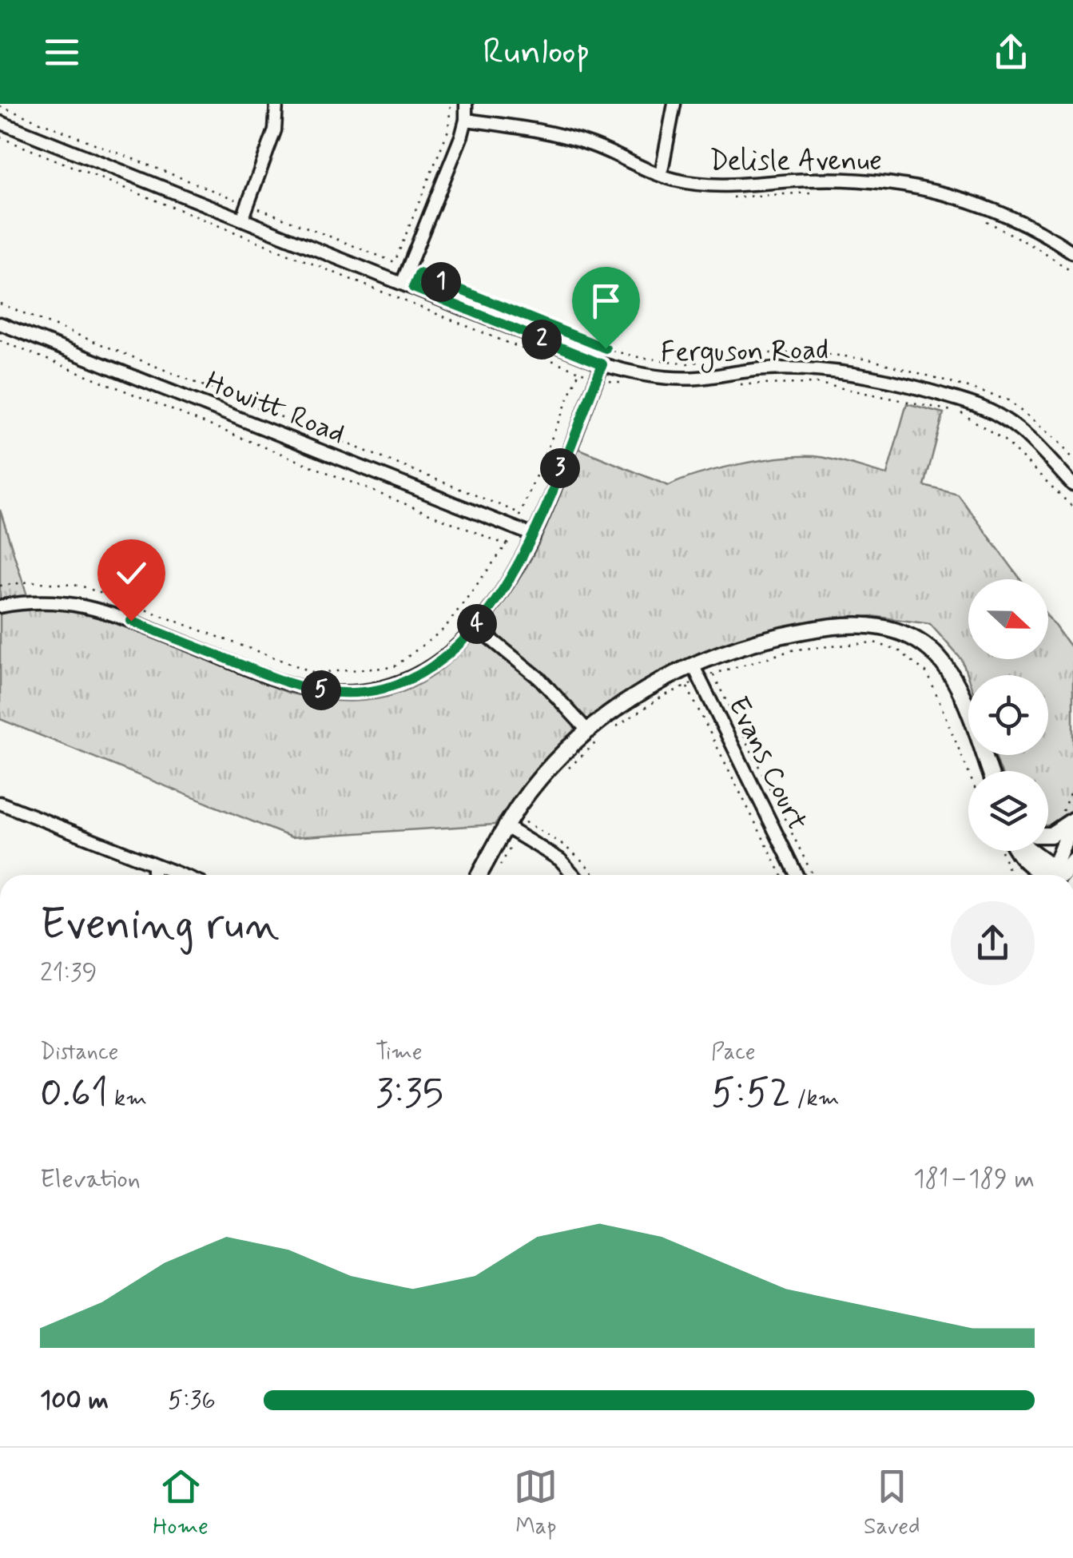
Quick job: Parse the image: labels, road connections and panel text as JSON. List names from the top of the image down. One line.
{"streets":{"street":["Delisle Avenue","Ferguson Road","Howitt Road","Evans Court"]},"north":"right","page":{"header":"Runloop","pins":["1","2","3","4","5"],"heading":["Evening run","21:39"],"stats":[["Distance","0.61 km"],["Time","3:35"],["Pace","5:52 /km"]],"chart":["Elevation","181–189 m"],"list":[{"name":"100 m","note":"5:36"}],"tabs":["Home","Map","Saved"]}}
